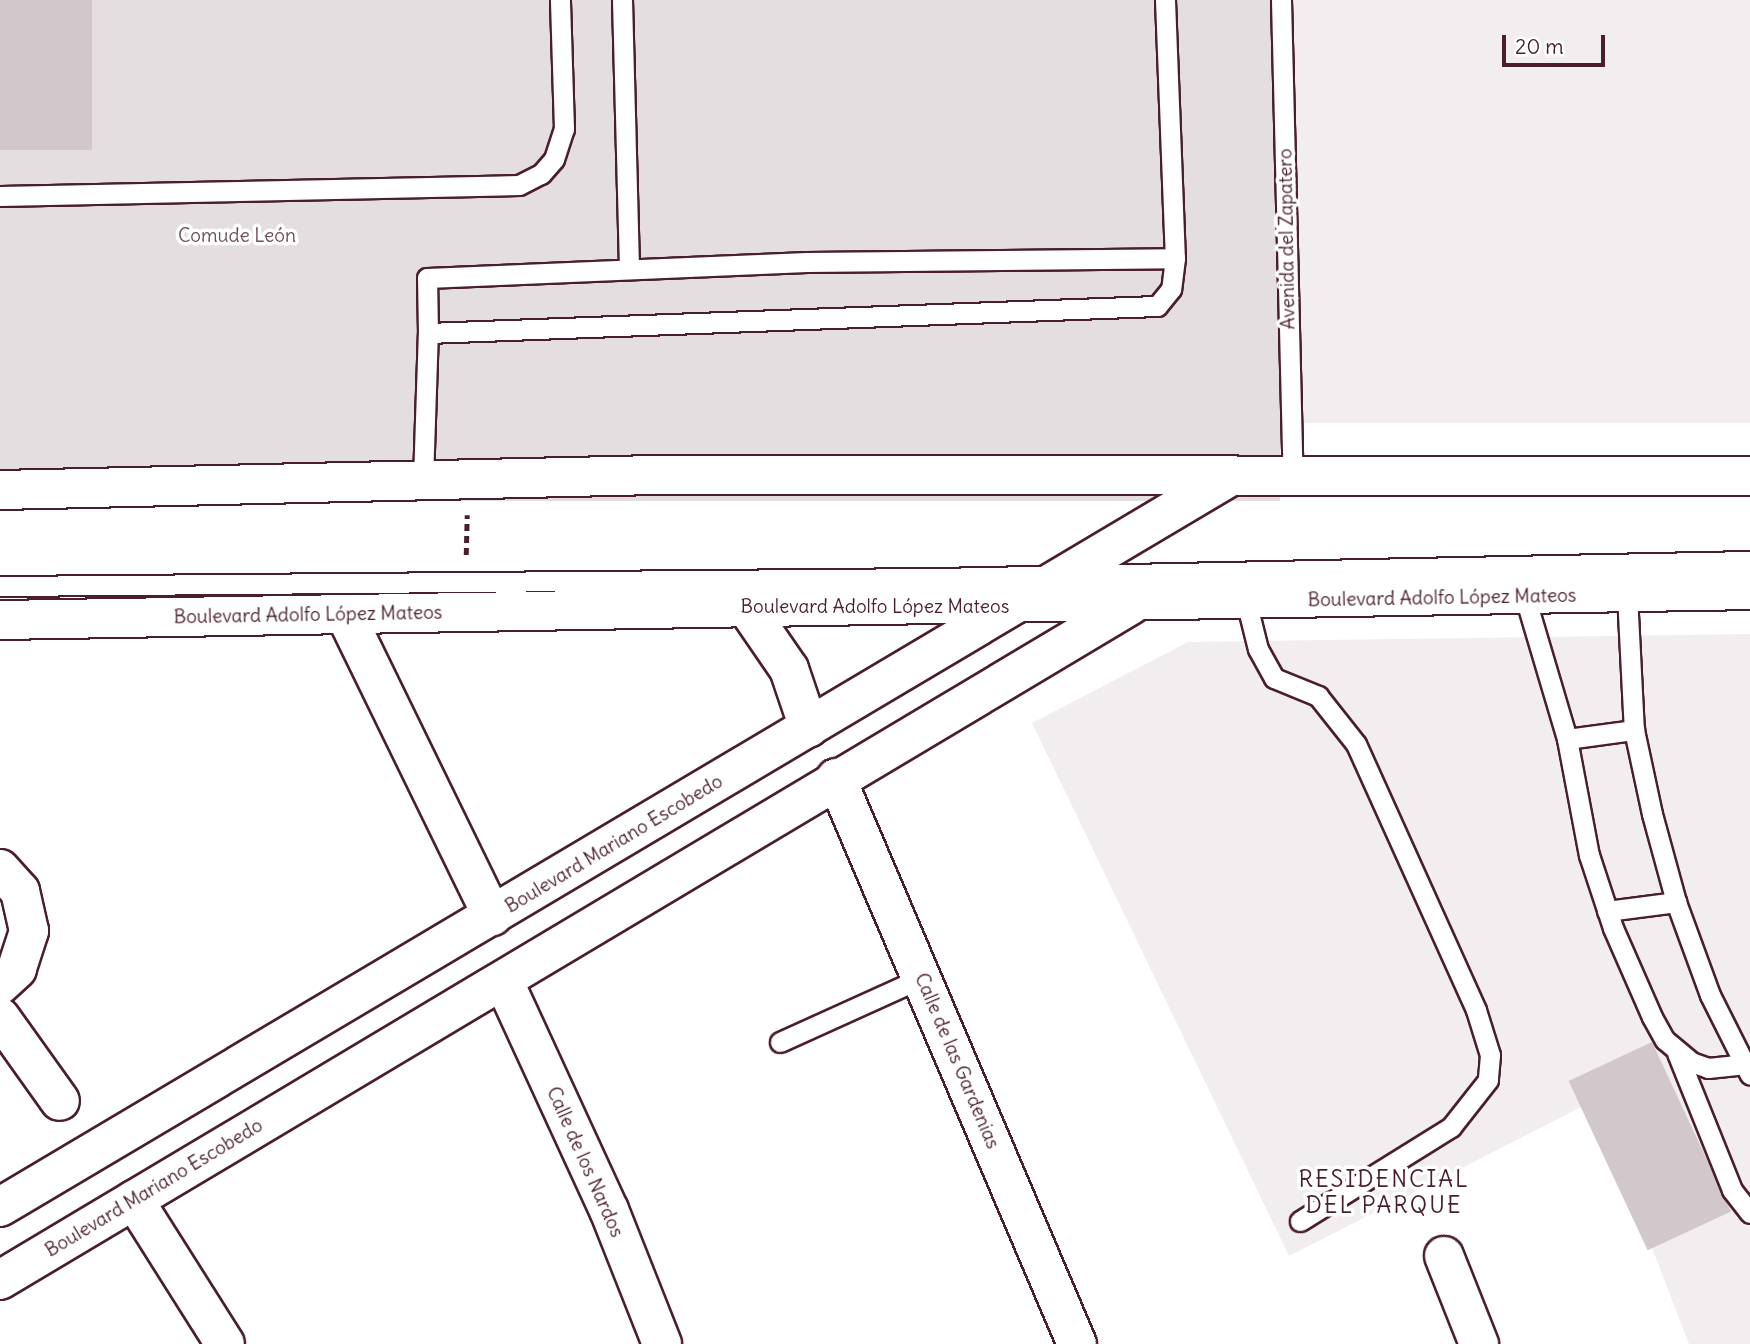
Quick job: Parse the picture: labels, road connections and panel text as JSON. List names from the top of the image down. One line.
{"streets":{"main road":["Boulevard Adolfo López Mateos","Boulevard Mariano Escobedo","Calle de las Gardenias","Calle de los Nardos"],"lane":["Avenida del Zapatero"]},"crossings":[["Boulevard Adolfo López Mateos","Boulevard Mariano Escobedo"],["Boulevard Mariano Escobedo","Calle de las Gardenias"],["Boulevard Mariano Escobedo","Calle de los Nardos"]],"districts":["RESIDENCIAL DEL PARQUE"],"parks":["Comude León"],"scale_bar":"20 m"}
